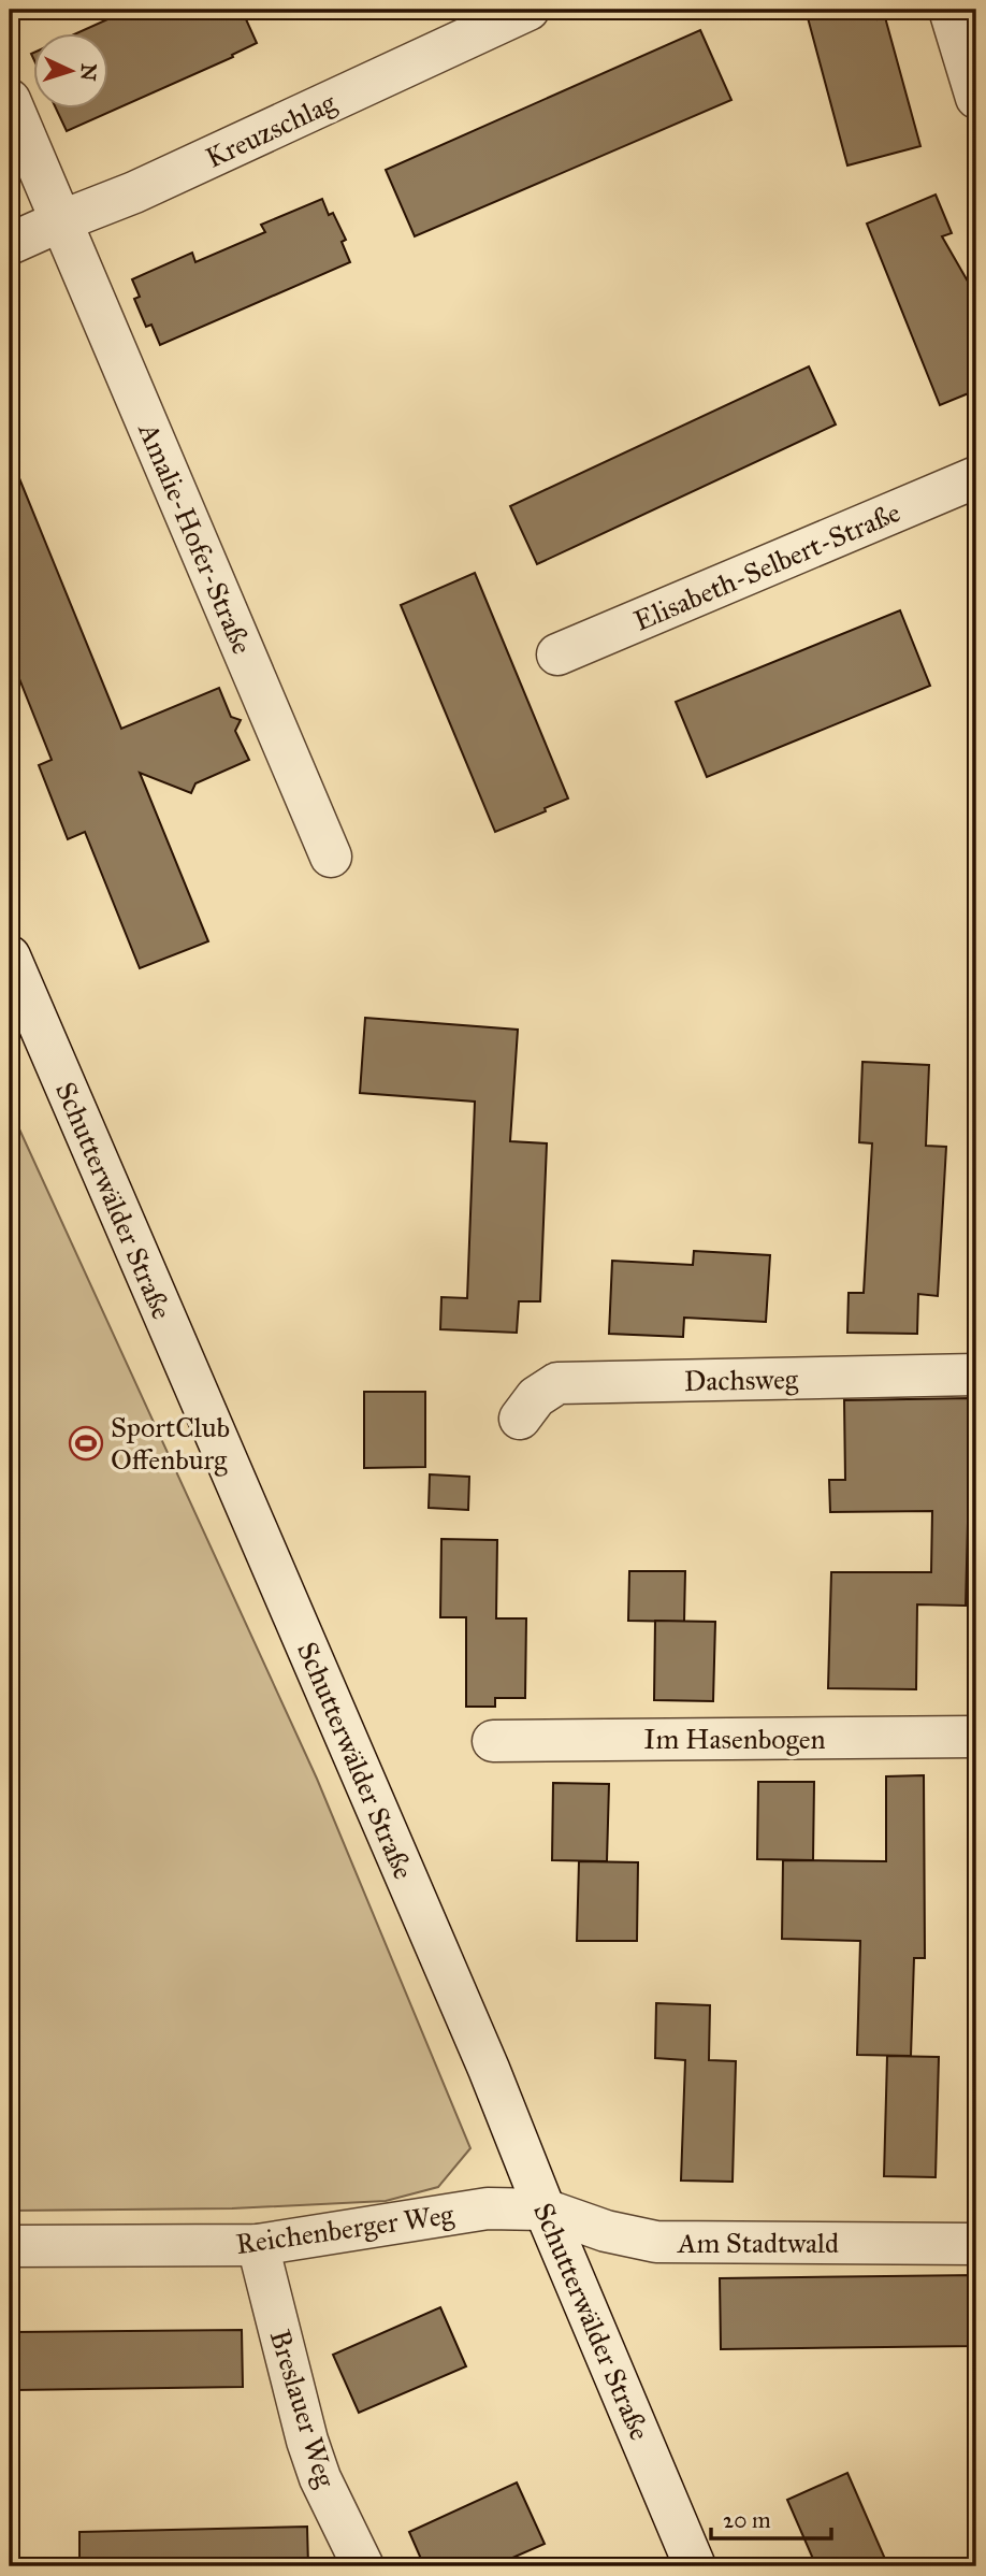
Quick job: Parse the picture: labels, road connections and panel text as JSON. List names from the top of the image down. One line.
{"streets":{"street":["Kreuzschlag","Amalie-Hofer-Straße","Elisabeth-Selbert-Straße","Schutterwälder Straße","Dachsweg","Im Hasenbogen","Reichenberger Weg","Am Stadtwald","Breslauer Weg"]},"crossings":[["Kreuzschlag","Amalie-Hofer-Straße"],["Schutterwälder Straße","Reichenberger Weg"],["Schutterwälder Straße","Am Stadtwald"],["Reichenberger Weg","Am Stadtwald"],["Reichenberger Weg","Breslauer Weg"]],"places":{"sports":["SportClub Offenburg"]},"scale_bar":"20 m","north":"right"}
